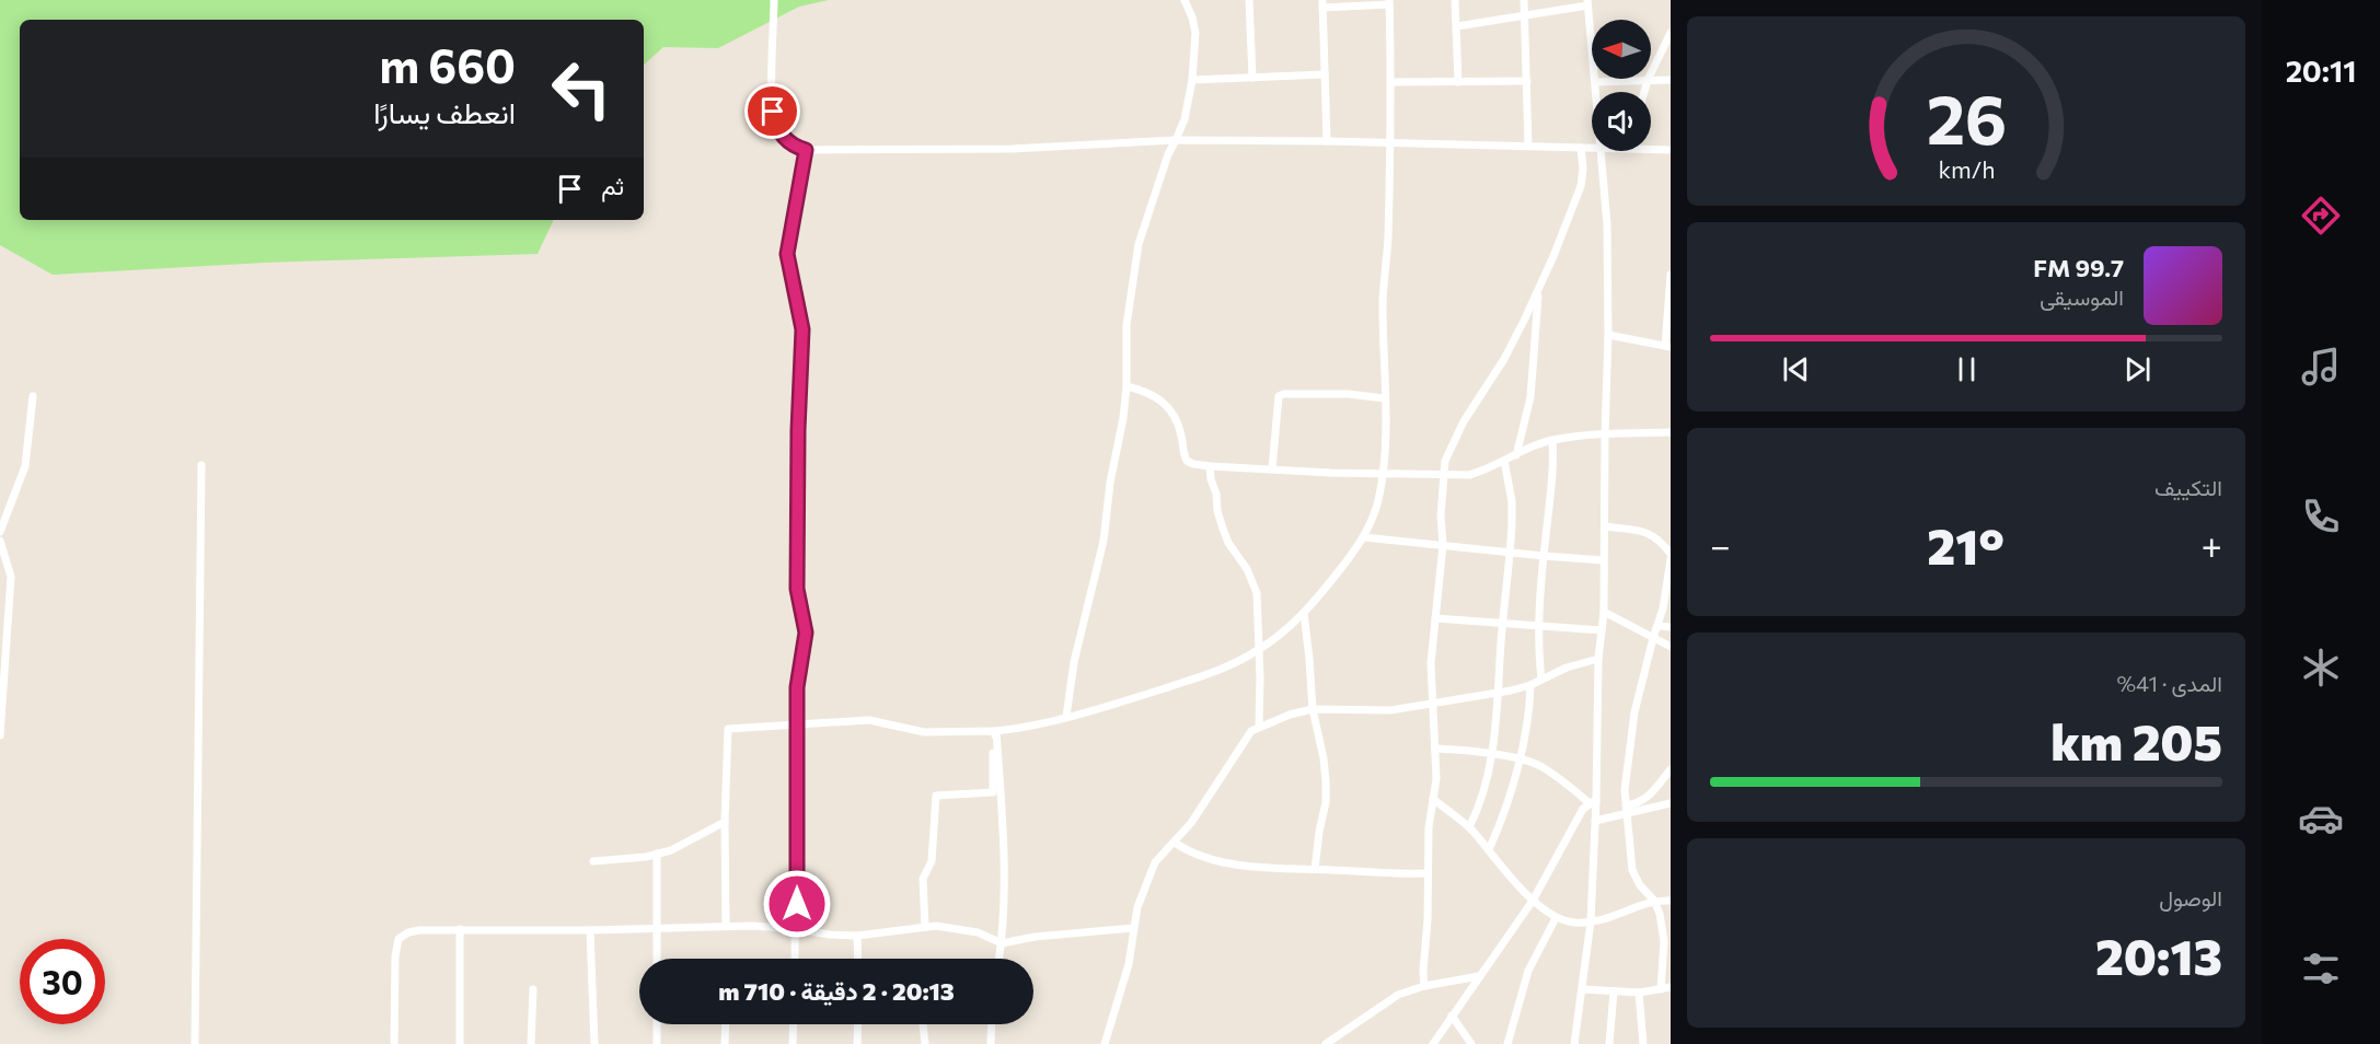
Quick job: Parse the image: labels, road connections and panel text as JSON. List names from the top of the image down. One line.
{"north":"left","page":{"tabs":"20:11","turn":["660 m","انعطف يسارًا"],"then":"ثم","song":["99.7 FM","الموسيقى"],"tile":["التكييف",["المدى · 41%","205 km"],["الوصول","20:13"]],"heat":["−","21°","+"],"limit":"30","trip":"20:13 · 2 دقيقة · 710 m","gauge":["26","km/h"]}}
